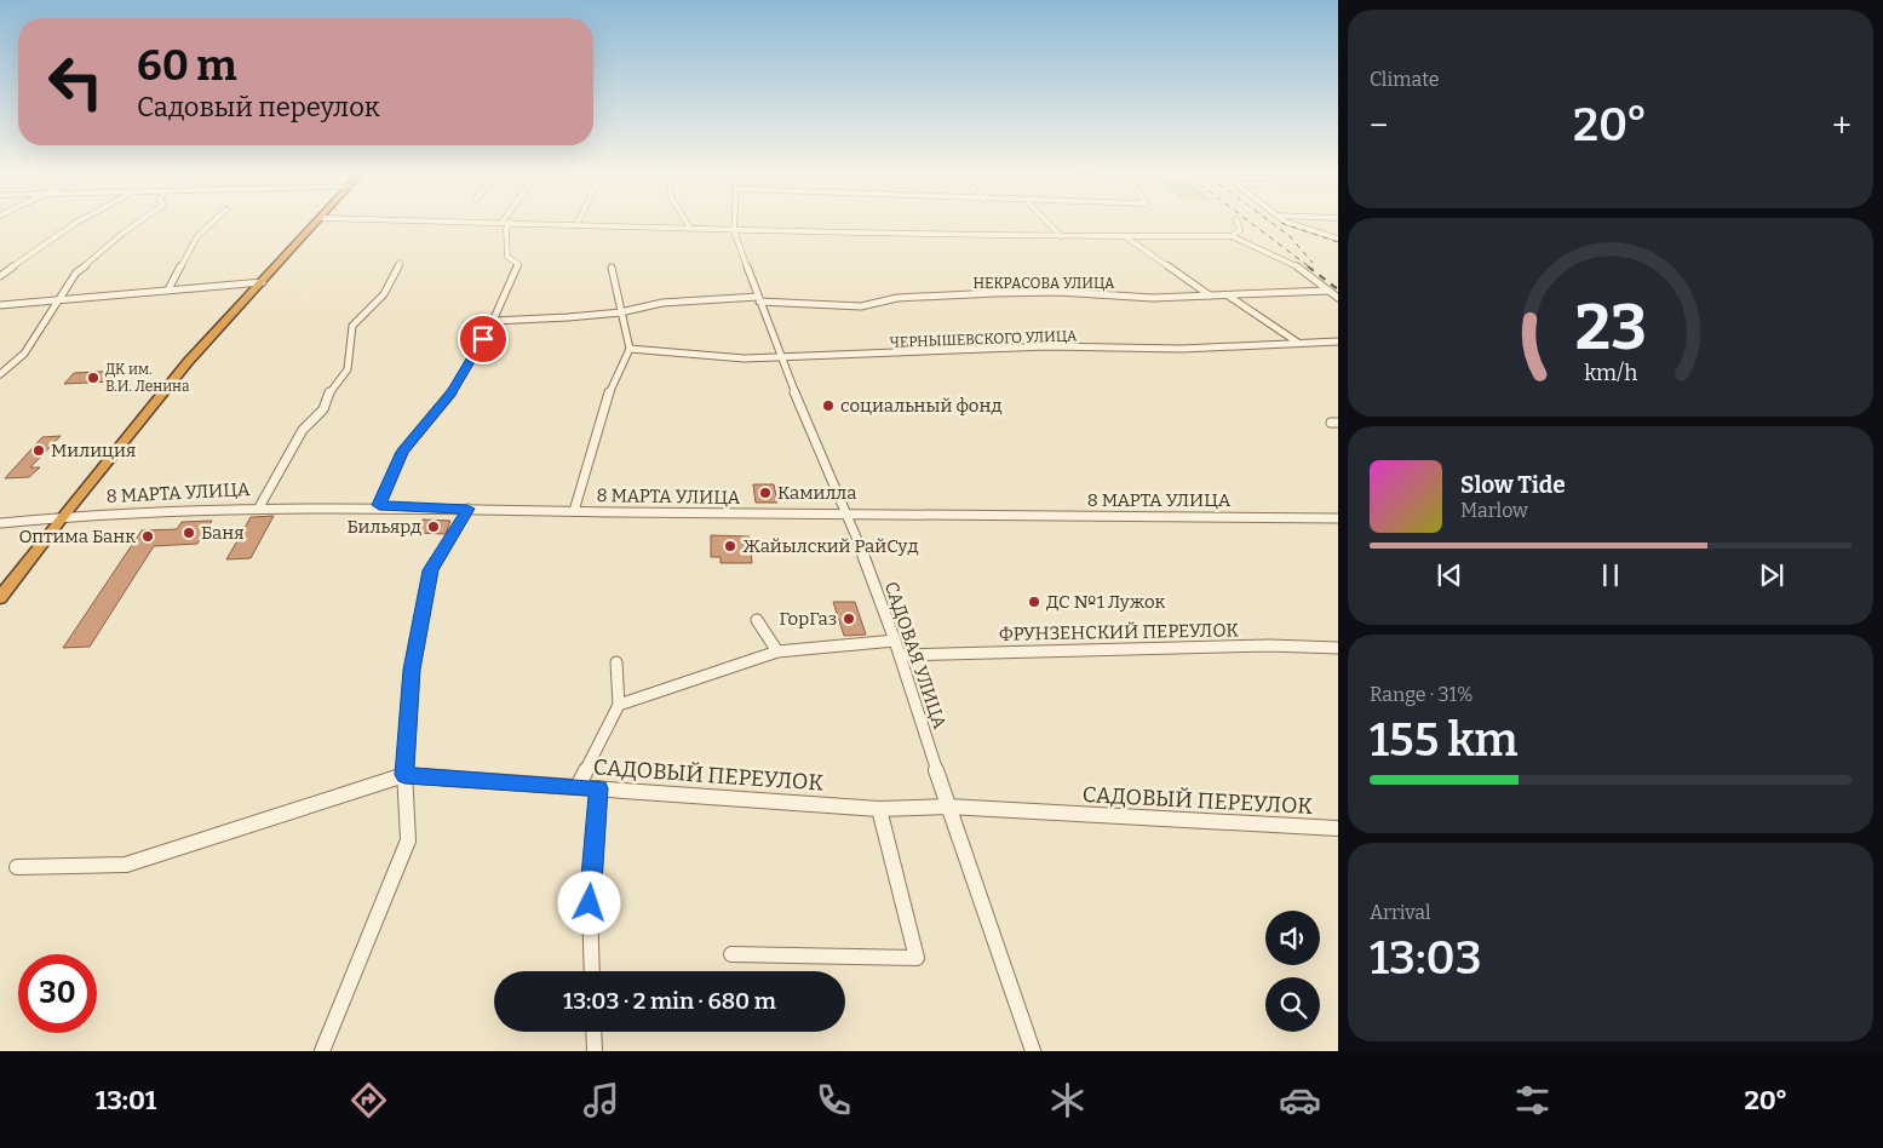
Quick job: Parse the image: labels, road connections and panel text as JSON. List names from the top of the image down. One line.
{"streets":{"street":["НЕКРАСОВА УЛИЦА","ЧЕРНЫШЕВСКОГО УЛИЦА","8 МАРТА УЛИЦА","ФРУНЗЕНСКИЙ ПЕРЕУЛОК","САДОВАЯ УЛИЦА","САДОВЫЙ ПЕРЕУЛОК"]},"crossings":[["НЕКРАСОВА УЛИЦА","САДОВАЯ УЛИЦА"],["ЧЕРНЫШЕВСКОГО УЛИЦА","САДОВАЯ УЛИЦА"],["8 МАРТА УЛИЦА","САДОВАЯ УЛИЦА"],["ФРУНЗЕНСКИЙ ПЕРЕУЛОК","САДОВАЯ УЛИЦА"],["САДОВАЯ УЛИЦА","САДОВЫЙ ПЕРЕУЛОК"]],"places":["ДК им. В.И. Ленина","социальный фонд","Милиция","Камилла","Бильярд","Баня","Оптима Банк","Жайылский РайСуд","ДС №1 Лужок","ГорГаз"],"page":{"tile":["Climate",["Range · 31%","155 km"],["Arrival","13:03"]],"turn":["60 m","Садовый переулок"],"heat":["−","20°","+"],"song":["Slow Tide","Marlow"],"limit":"30","trip":"13:03 · 2 min · 680 m","tabs":["13:01","20°"],"gauge":["23","km/h"]}}
